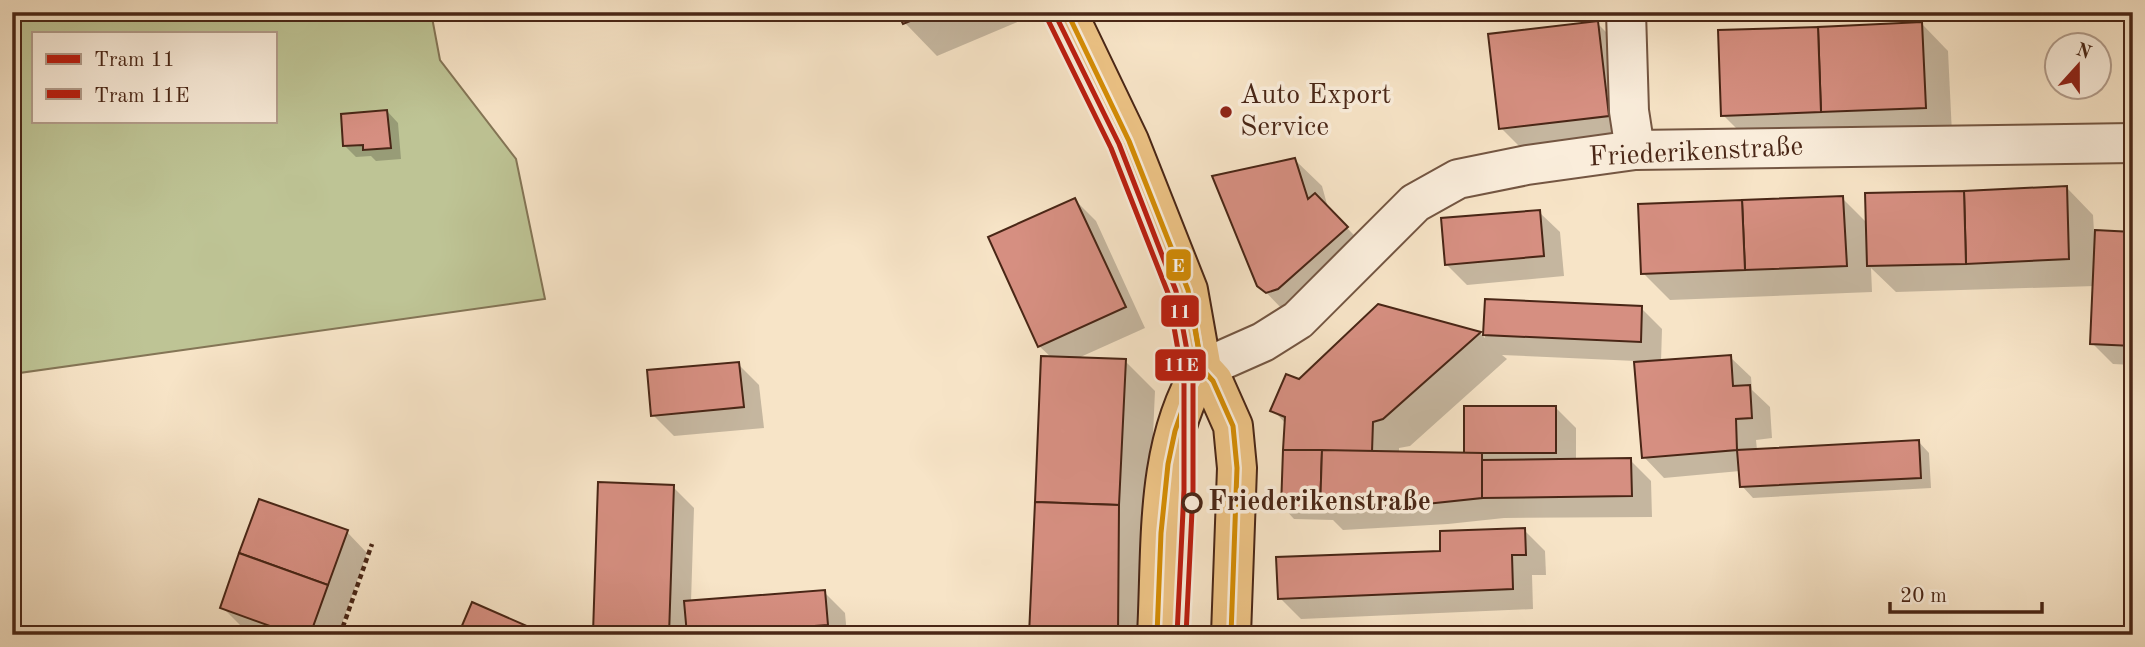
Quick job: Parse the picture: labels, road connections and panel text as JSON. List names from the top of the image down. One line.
{"streets":{"street":["Friederikenstraße"]},"places":["Auto Export Service","Friederikenstraße"],"lines":["tram line 11","transit line E","tram line 11E"],"legend":["Tram 11","Tram 11E"],"scale_bar":"20 m","north":"top"}
